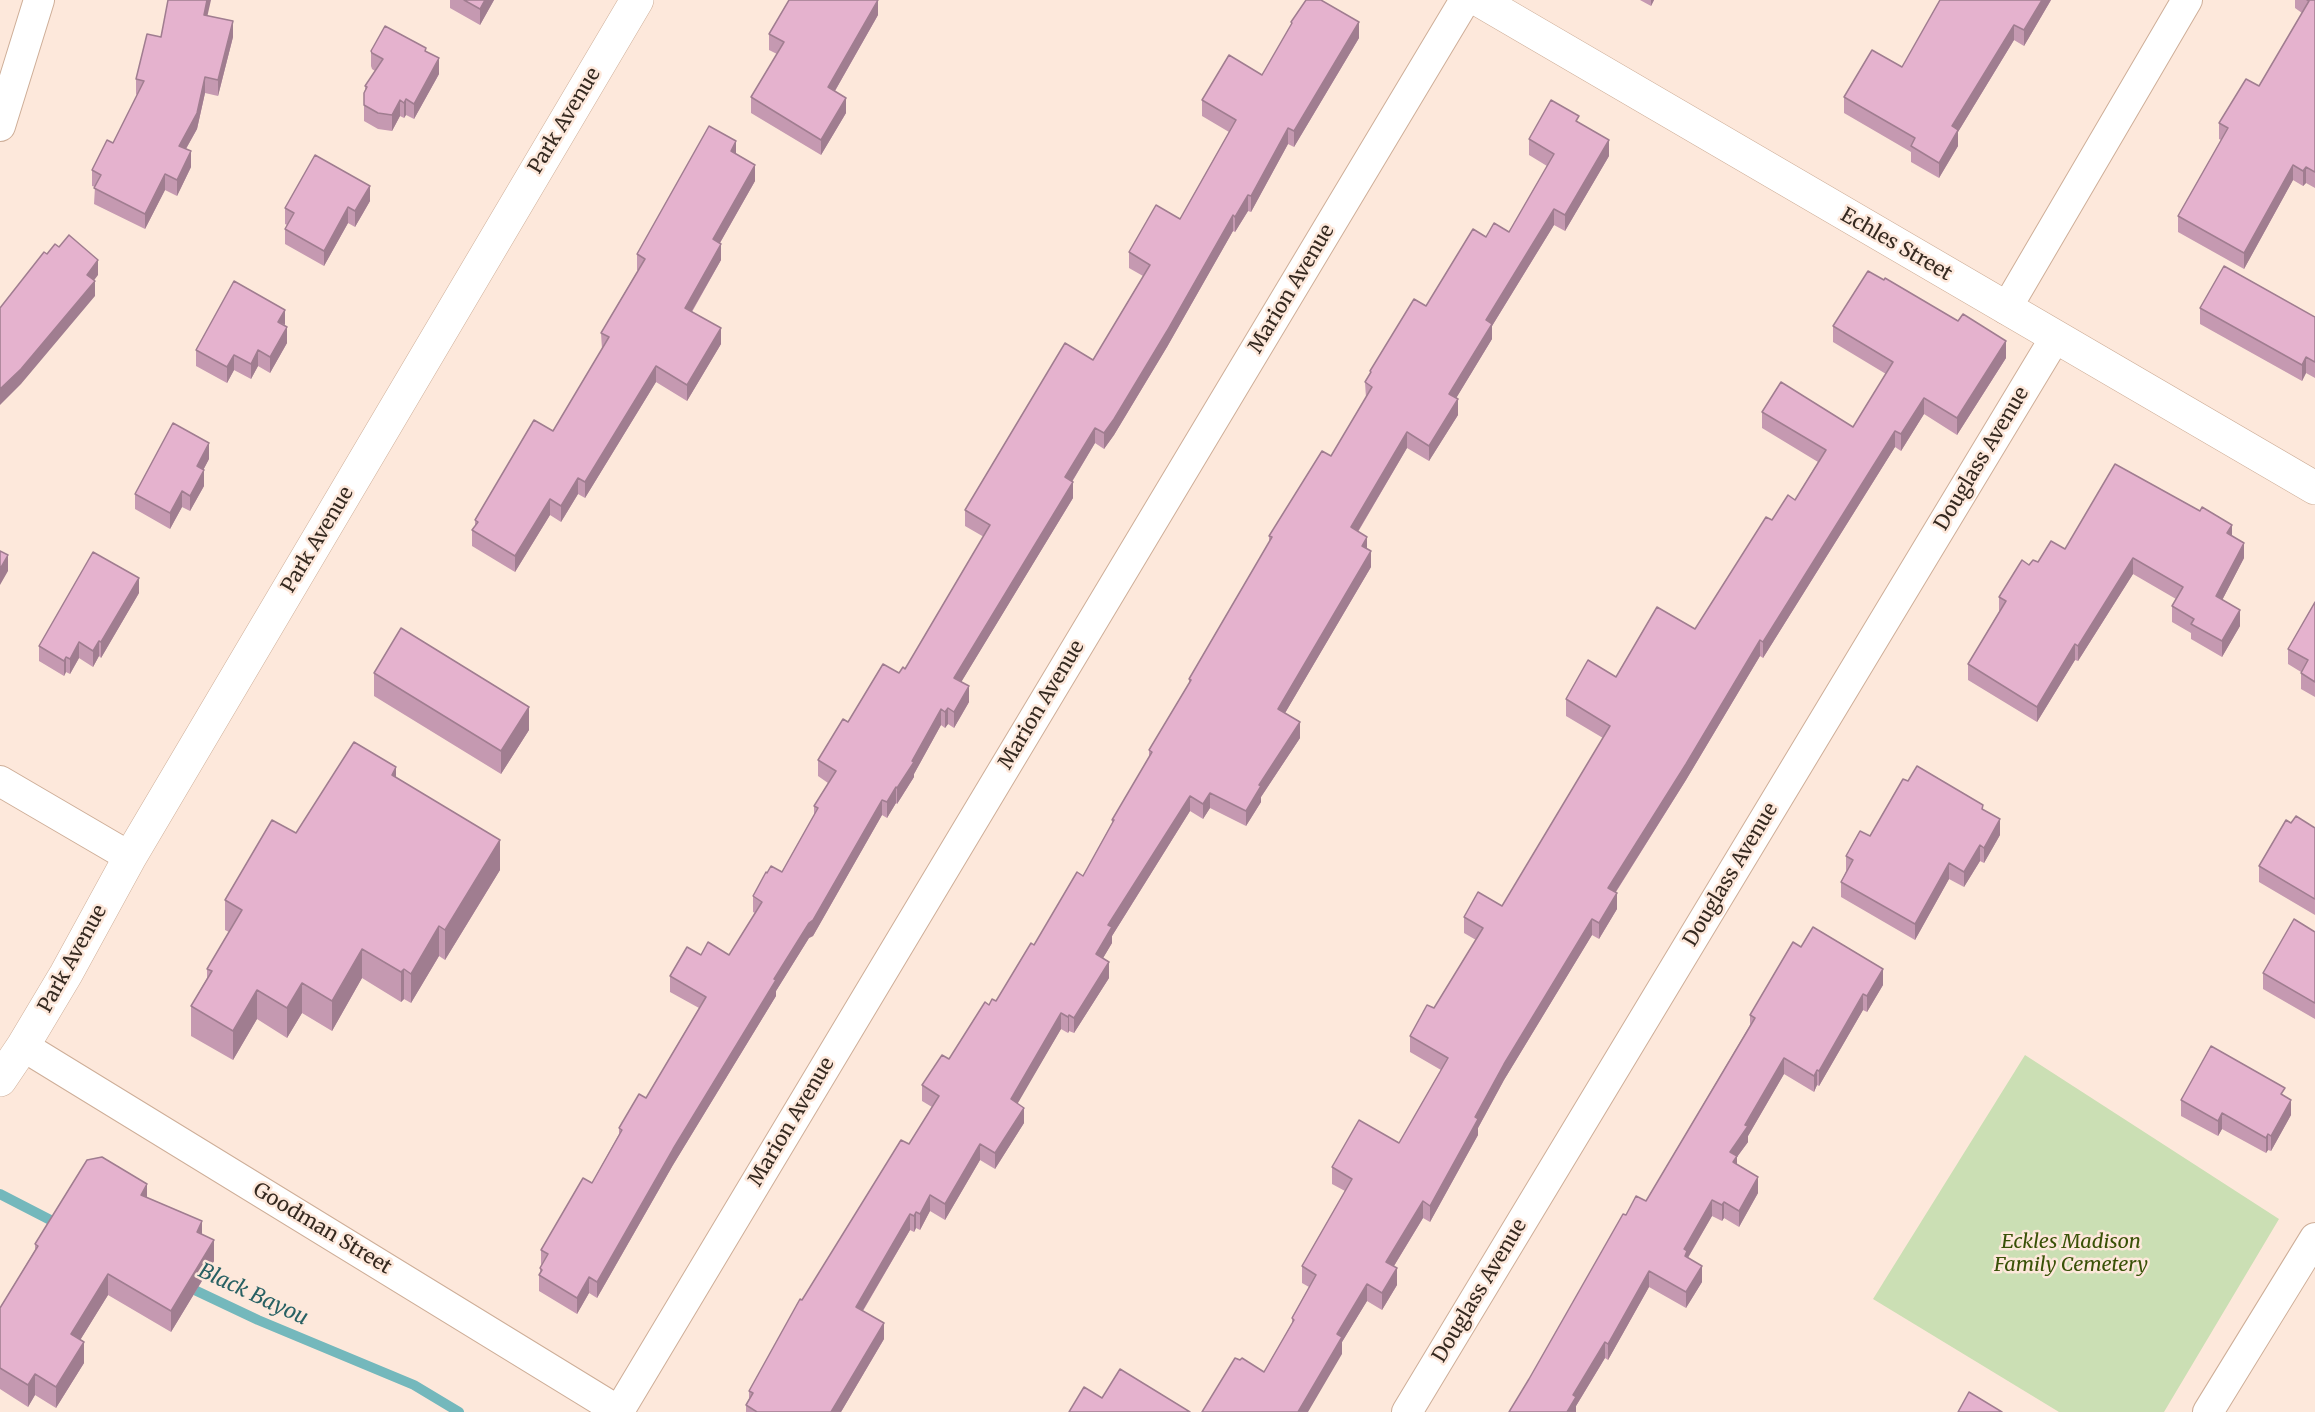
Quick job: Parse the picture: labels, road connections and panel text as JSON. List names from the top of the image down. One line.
{"streets":{"main road":["Park Avenue","Echles Street"],"street":["Marion Avenue","Douglass Avenue","Goodman Street"]},"crossings":[["Park Avenue","Goodman Street"],["Echles Street","Douglass Avenue"],["Marion Avenue","Goodman Street"]],"water":["Black Bayou"],"parks":["Eckles Madison Family Cemetery"]}
